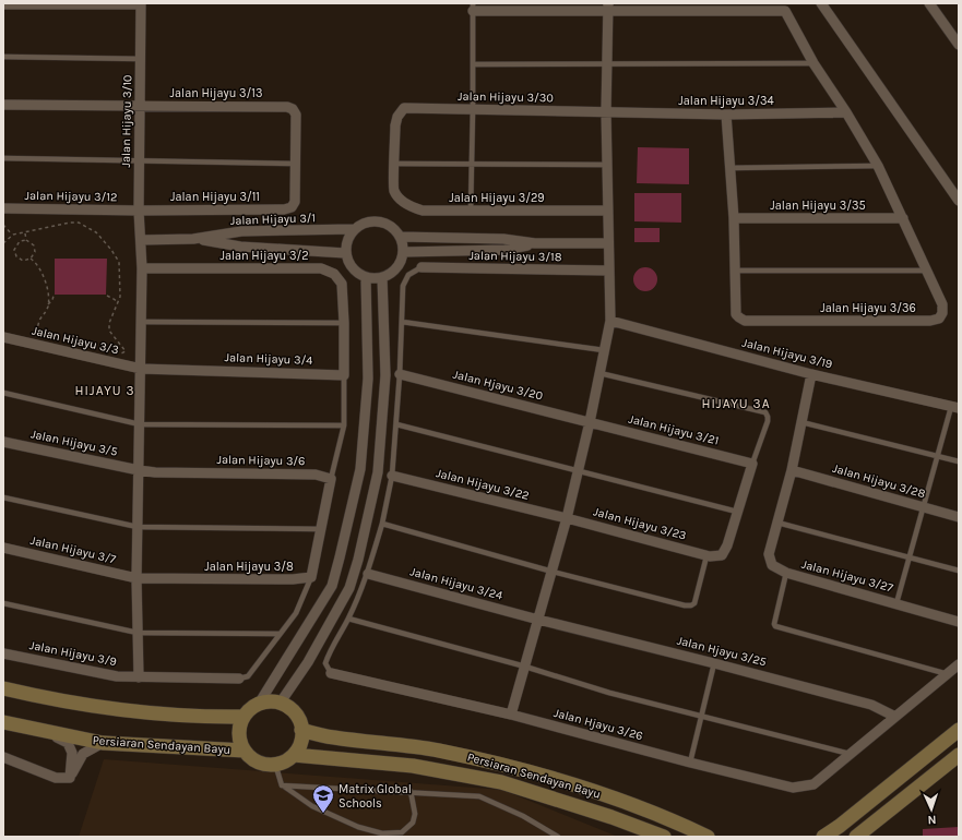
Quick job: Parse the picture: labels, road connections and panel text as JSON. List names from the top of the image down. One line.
{"streets":{"street":["Jalan Hijayu 3/13","Jalan Hijayu 3/30","Jalan Hijayu 3/34","Jalan Hijayu 3/10","Jalan Hijayu 3/12","Jalan Hijayu 3/11","Jalan Hijayu 3/29","Jalan Hijayu 3/35","Jalan Hijayu 3/1","Jalan Hijayu 3/2","Jalan Hijayu 3/18","Jalan Hijayu 3/36","Jalan Hijayu 3/3","Jalan Hijayu 3/19","Jalan Hijayu 3/4","Jalan Hjayu 3/20","Jalan Hijayu 3/21","Jalan Hijayu 3/5","Jalan Hijayu 3/6","Jalan Hijayu 3/28","Jalan Hijayu 3/22","Jalan Hijayu 3/23","Jalan Hijayu 3/7","Jalan Hijayu 3/8","Jalan Hijayu 3/27","Jalan Hijayu 3/24","Jalan Hjayu 3/25","Jalan Hijayu 3/9","Jalan Hjayu 3/26","Persiaran Sendayan Bayu"]},"crossings":[["Jalan Hijayu 3/13","Jalan Hijayu 3/10"],["Jalan Hijayu 3/13","Jalan Hijayu 3/11"],["Jalan Hijayu 3/30","Jalan Hijayu 3/34"],["Jalan Hijayu 3/30","Jalan Hijayu 3/29"],["Jalan Hijayu 3/10","Jalan Hijayu 3/12"],["Jalan Hijayu 3/10","Jalan Hijayu 3/11"],["Jalan Hijayu 3/10","Jalan Hijayu 3/1"],["Jalan Hijayu 3/10","Jalan Hijayu 3/2"],["Jalan Hijayu 3/10","Jalan Hijayu 3/3"],["Jalan Hijayu 3/10","Jalan Hijayu 3/4"],["Jalan Hijayu 3/10","Jalan Hijayu 3/5"],["Jalan Hijayu 3/10","Jalan Hijayu 3/6"],["Jalan Hijayu 3/10","Jalan Hijayu 3/7"],["Jalan Hijayu 3/10","Jalan Hijayu 3/8"],["Jalan Hijayu 3/10","Jalan Hijayu 3/9"],["Jalan Hijayu 3/12","Jalan Hijayu 3/11"],["Jalan Hijayu 3/3","Jalan Hijayu 3/4"],["Jalan Hijayu 3/19","Jalan Hijayu 3/27"],["Jalan Hjayu 3/20","Jalan Hijayu 3/21"],["Jalan Hijayu 3/5","Jalan Hijayu 3/6"],["Jalan Hijayu 3/28","Jalan Hijayu 3/27"],["Jalan Hijayu 3/22","Jalan Hijayu 3/23"],["Jalan Hijayu 3/7","Jalan Hijayu 3/8"],["Jalan Hijayu 3/24","Jalan Hjayu 3/25"],["Jalan Hjayu 3/25","Jalan Hjayu 3/26"]],"districts":["HIJAYU 3","HIJAYU 3A"],"places":{"school or university":["Matrix Global Schools"]},"north":"bottom"}
